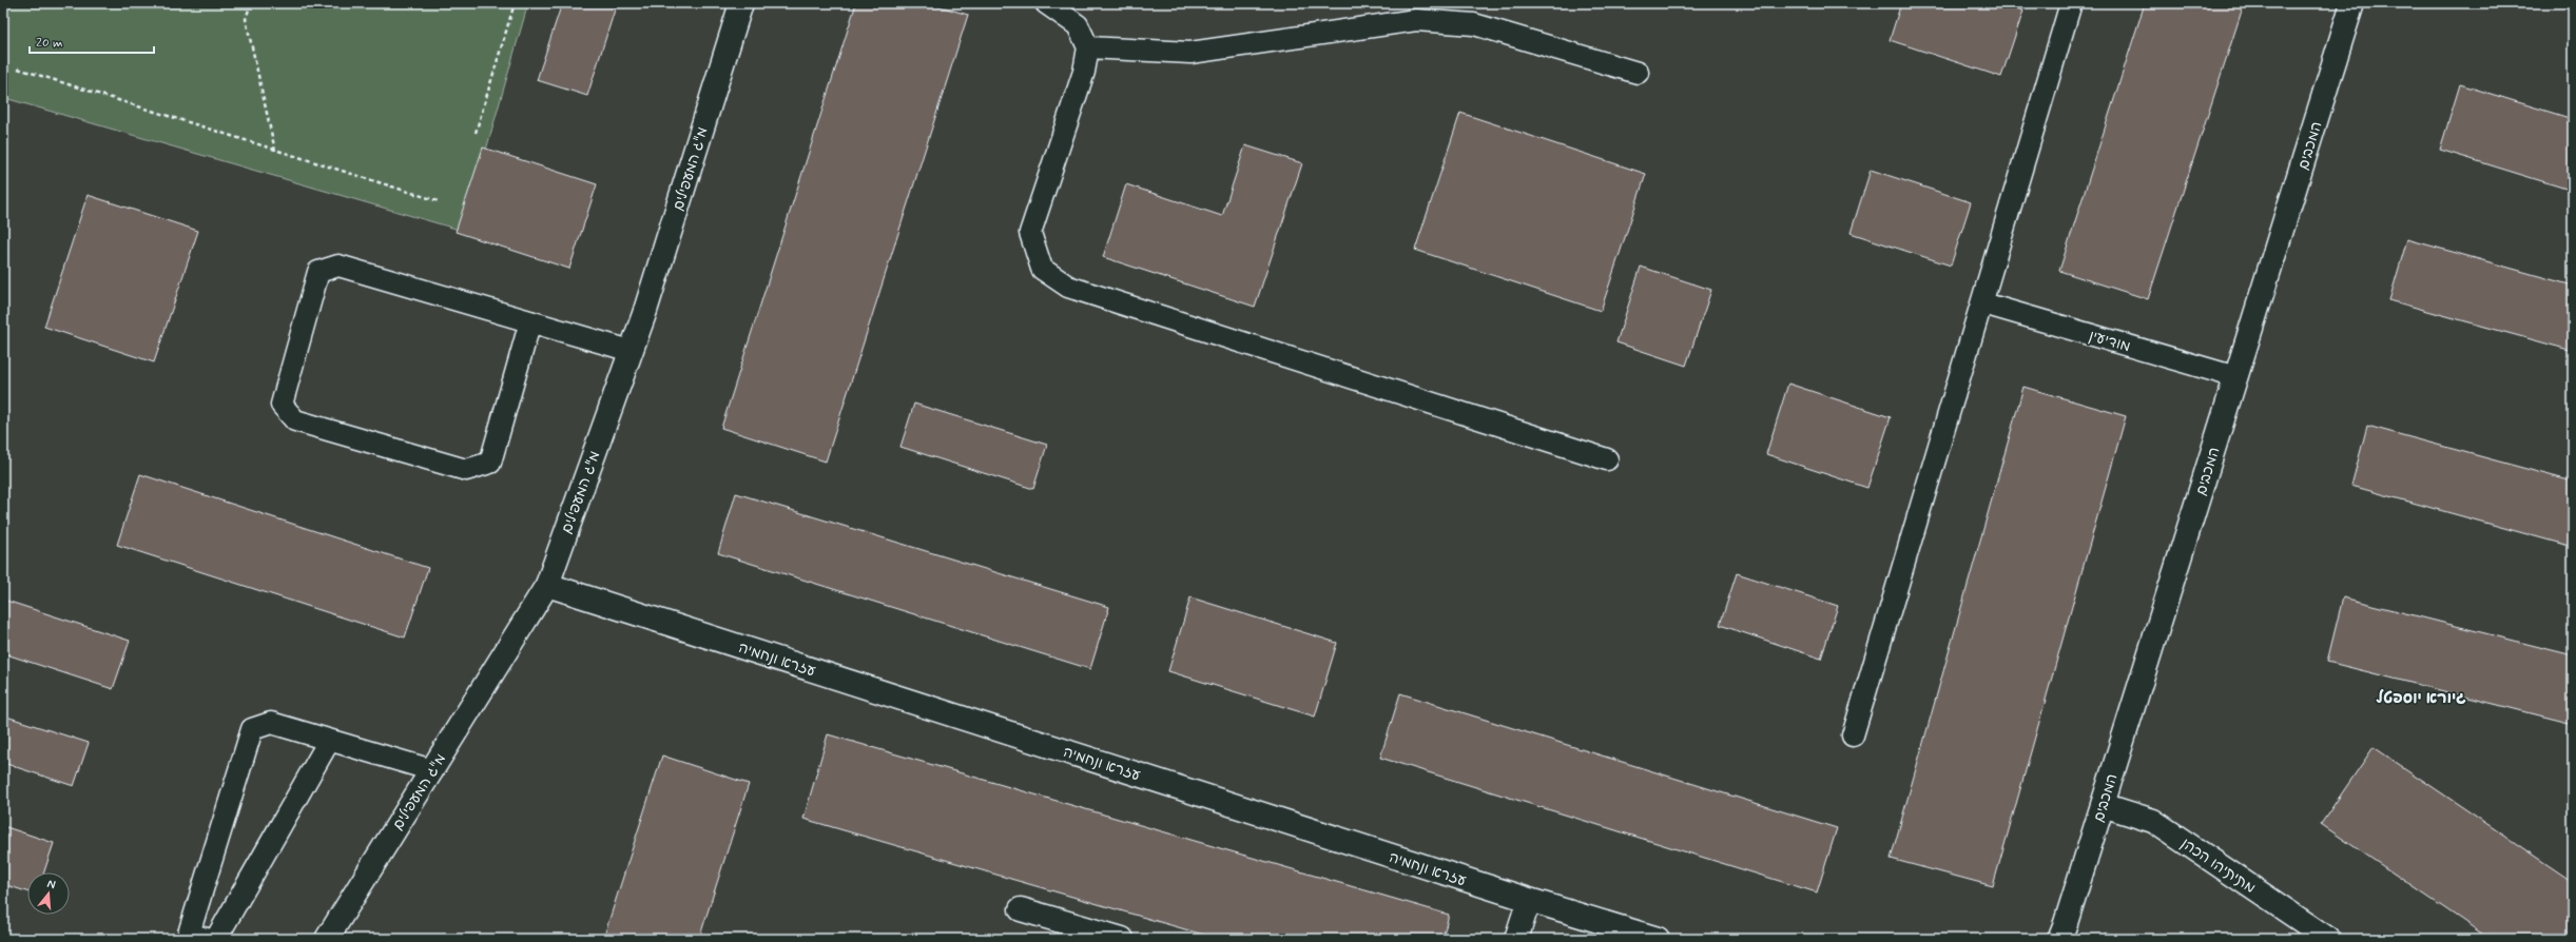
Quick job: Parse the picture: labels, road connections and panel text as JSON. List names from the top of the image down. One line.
{"streets":{"street":["המכבים","מ\"ג המעפילים","עזרא ונחמיה","מתיתיהו הכהן"],"lane":["מודיעין"]},"crossings":[["המכבים","מודיעין"],["המכבים","מתיתיהו הכהן"],["מ\"ג המעפילים","עזרא ונחמיה"]],"districts":["גיורא יוספטל"],"scale_bar":"20 m","north":"top"}
